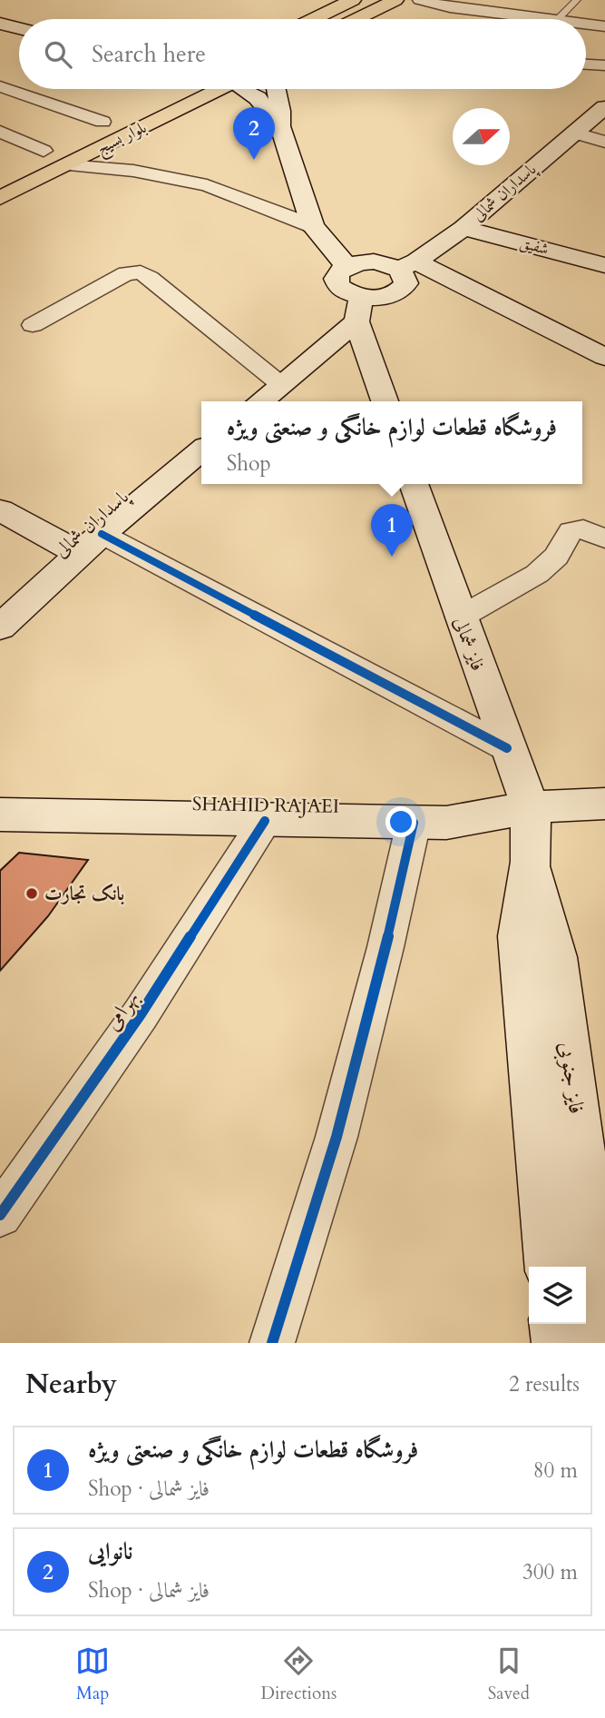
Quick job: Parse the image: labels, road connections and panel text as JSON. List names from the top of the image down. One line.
{"streets":{"main road":["بلوار بسیج","پاسداران شمالی","شفیق","فایز شمالی","SHAHID RAJAEI","فایز جنوبی"],"street":["بهرامی"]},"crossings":[["پاسداران شمالی","شفیق"],["فایز شمالی","SHAHID RAJAEI"],["فایز شمالی","فایز جنوبی"],["SHAHID RAJAEI","بهرامی"],["SHAHID RAJAEI","فایز جنوبی"]],"places":["بانک تجارت"],"north":"right","page":{"search":"Search here","pins":["2","1"],"popup":["فروشگاه قطعات لوازم خانگی و صنعتی ویژه","Shop"],"heading":["Nearby","2 results"],"list":[{"mark":"1","name":"فروشگاه قطعات لوازم خانگی و صنعتی ویژه","note":"Shop · فایز شمالی","value":"80 m"},{"mark":"2","name":"نانوایی","note":"Shop · فایز شمالی","value":"300 m"}],"nav":["Map","Directions","Saved"]}}
